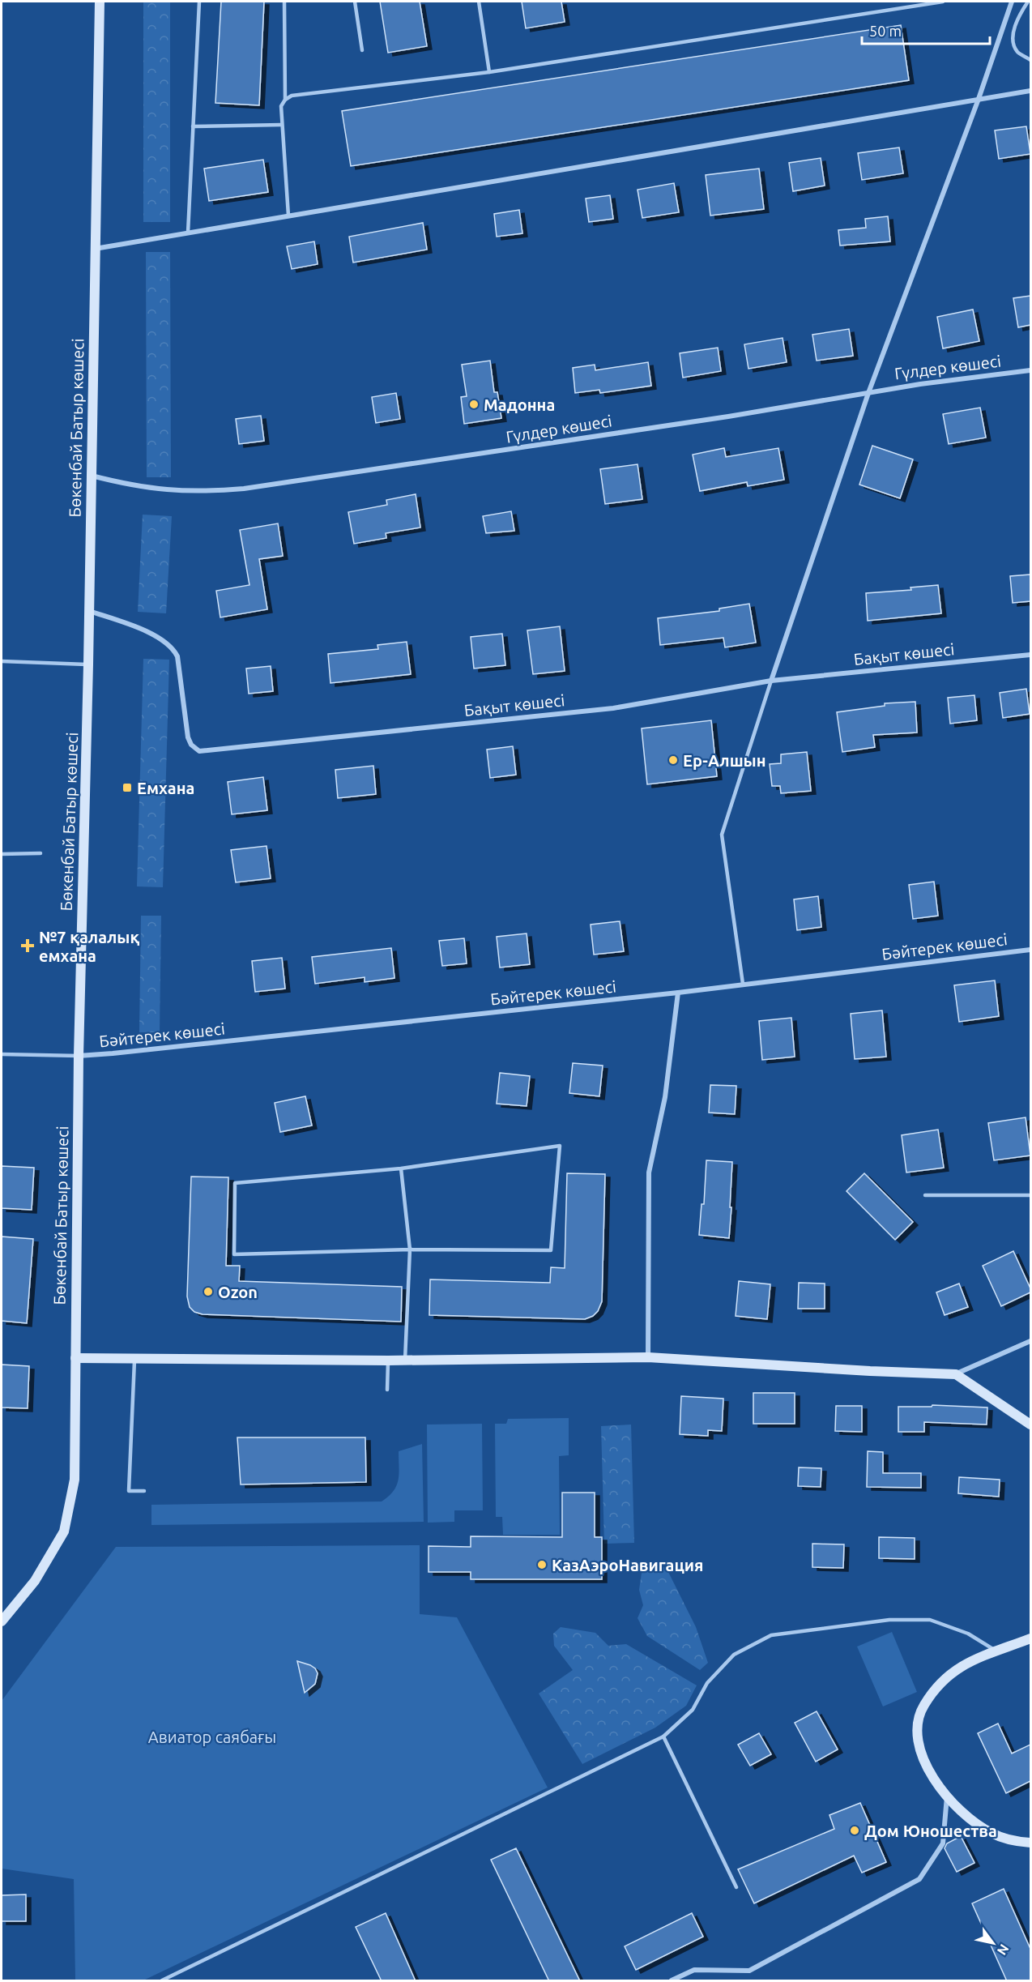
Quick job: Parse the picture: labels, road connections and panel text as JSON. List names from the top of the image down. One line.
{"streets":{"main road":["Бөкенбай Батыр көшесі"],"street":["Гүлдер көшесі","Бақыт көшесі","Бәйтерек көшесі"]},"crossings":[["Гүлдер көшесі","Бөкенбай Батыр көшесі"],["Бөкенбай Батыр көшесі","Бақыт көшесі"],["Бөкенбай Батыр көшесі","Бәйтерек көшесі"]],"parks":["Авиатор саябағы"],"places":{"other":["Мадонна","Ер-Алшын","Ozon","КазАэроНавигация","Дом Юношества"],"transit":["Емхана"],"health":["№7 қалалық емхана"]},"scale_bar":"50 m","north":"bottom right"}
